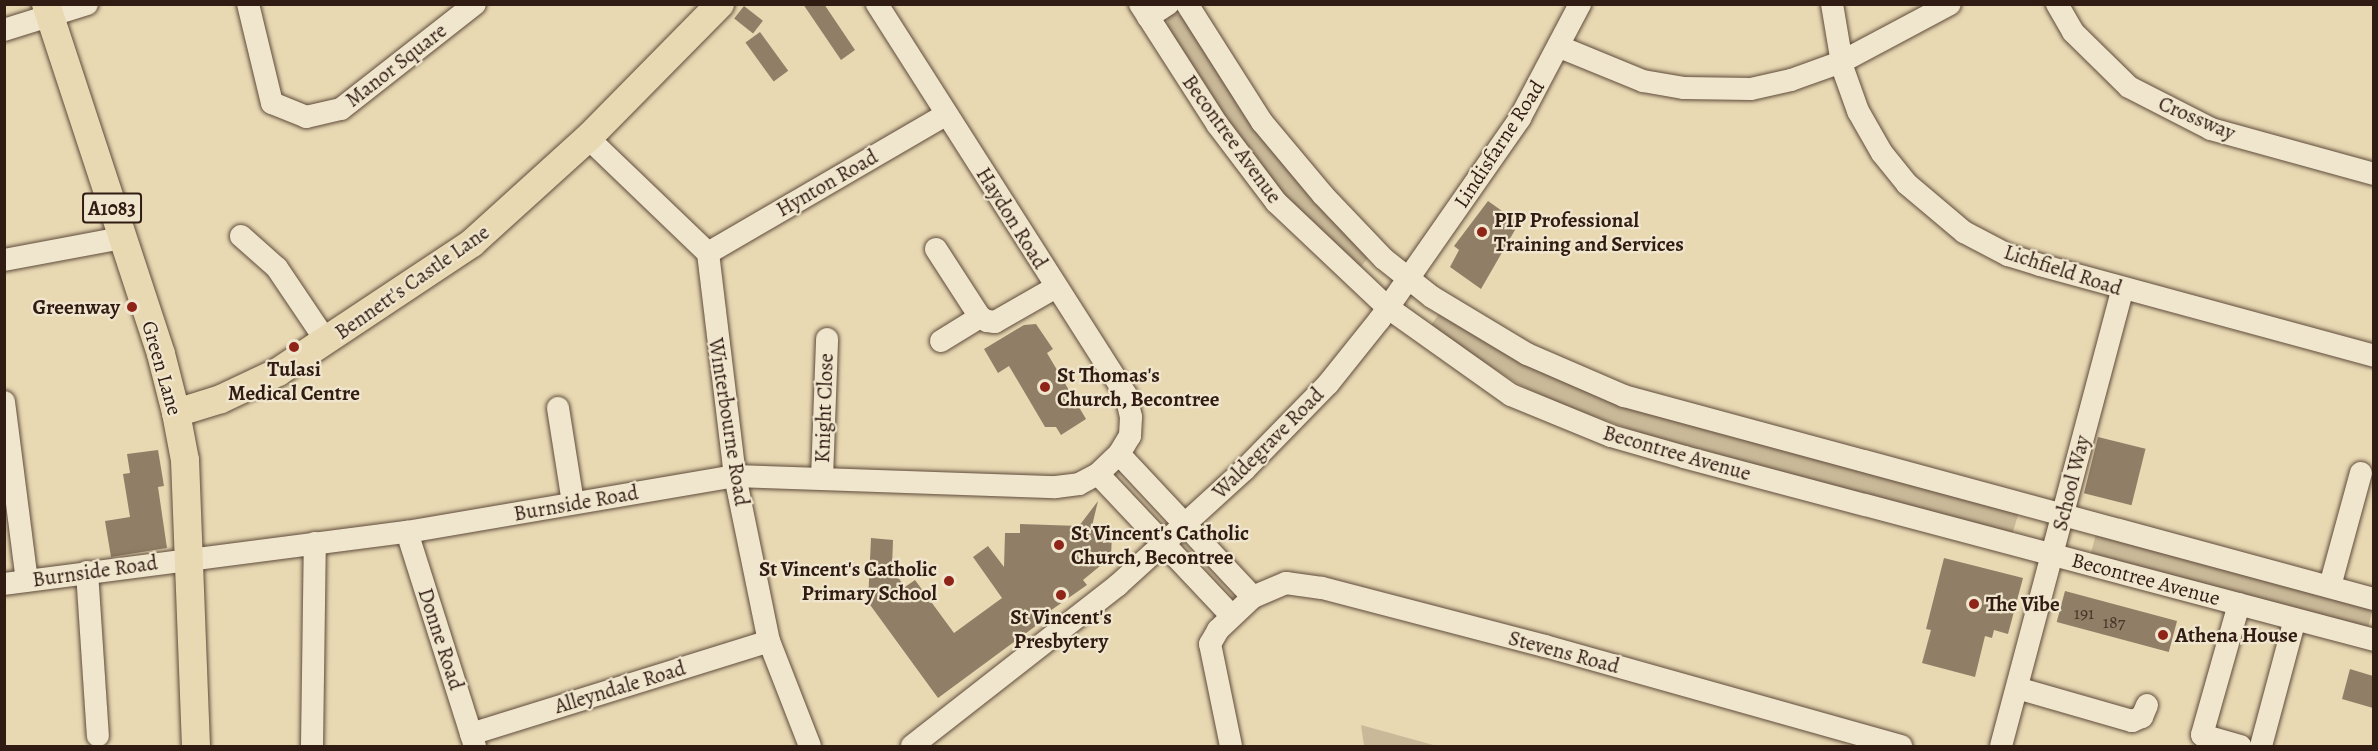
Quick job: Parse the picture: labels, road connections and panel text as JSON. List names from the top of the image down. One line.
{"streets":{"main road":["A1083","Bennett's Castle Lane","Green Lane"],"street":["Manor Square","Crossway","Becontree Avenue","Lindisfarne Road","Hynton Road","Haydon Road","Lichfield Road","Knight Close","Winterbourne Road","Waldegrave Road","School Way","Burnside Road","Donne Road","Stevens Road","Alleyndale Road"]},"crossings":[["Becontree Avenue","Lindisfarne Road"],["Becontree Avenue","Waldegrave Road"],["Becontree Avenue","School Way"],["Lindisfarne Road","Waldegrave Road"],["Hynton Road","Haydon Road"],["Hynton Road","Winterbourne Road"],["Haydon Road","Burnside Road"],["Lichfield Road","School Way"],["Bennett's Castle Lane","Green Lane"],["Green Lane","Burnside Road"],["Knight Close","Burnside Road"],["Winterbourne Road","Burnside Road"],["Winterbourne Road","Alleyndale Road"],["Burnside Road","Donne Road"],["Donne Road","Alleyndale Road"]],"places":["PIP Professional Training and Services","Greenway","Tulasi Medical Centre","St Thomas's Church, Becontree","St Vincent's Catholic Church, Becontree","St Vincent's Catholic Primary School","St Vincent's Presbytery","The Vibe","Athena House"],"house_numbers":["191","187"]}
